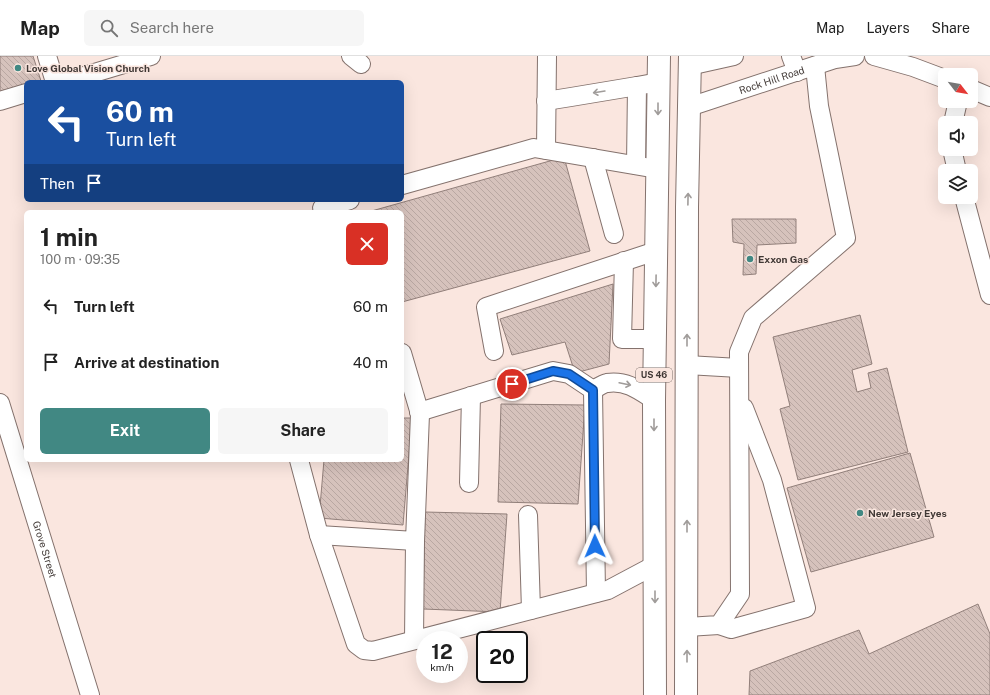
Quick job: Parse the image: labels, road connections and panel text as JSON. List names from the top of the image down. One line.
{"streets":{"highway":["US 46"],"street":["Rock Hill Road","Grove Street"]},"places":["Love Global Vision Church","Exxon Gas","New Jersey Eyes"],"north":"bottom right","page":{"header":"Map","search":"Search here","nav":["Map","Layers","Share"],"turn":["60 m","Turn left"],"then":"Then","heading":["1 min","100 m · 09:35"],"list":[{"name":"Turn left","value":"60 m"},{"name":"Arrive at destination","value":"40 m"}],"buttons":["Exit","Share"],"speed":"12 km/h","limit":"20"}}
